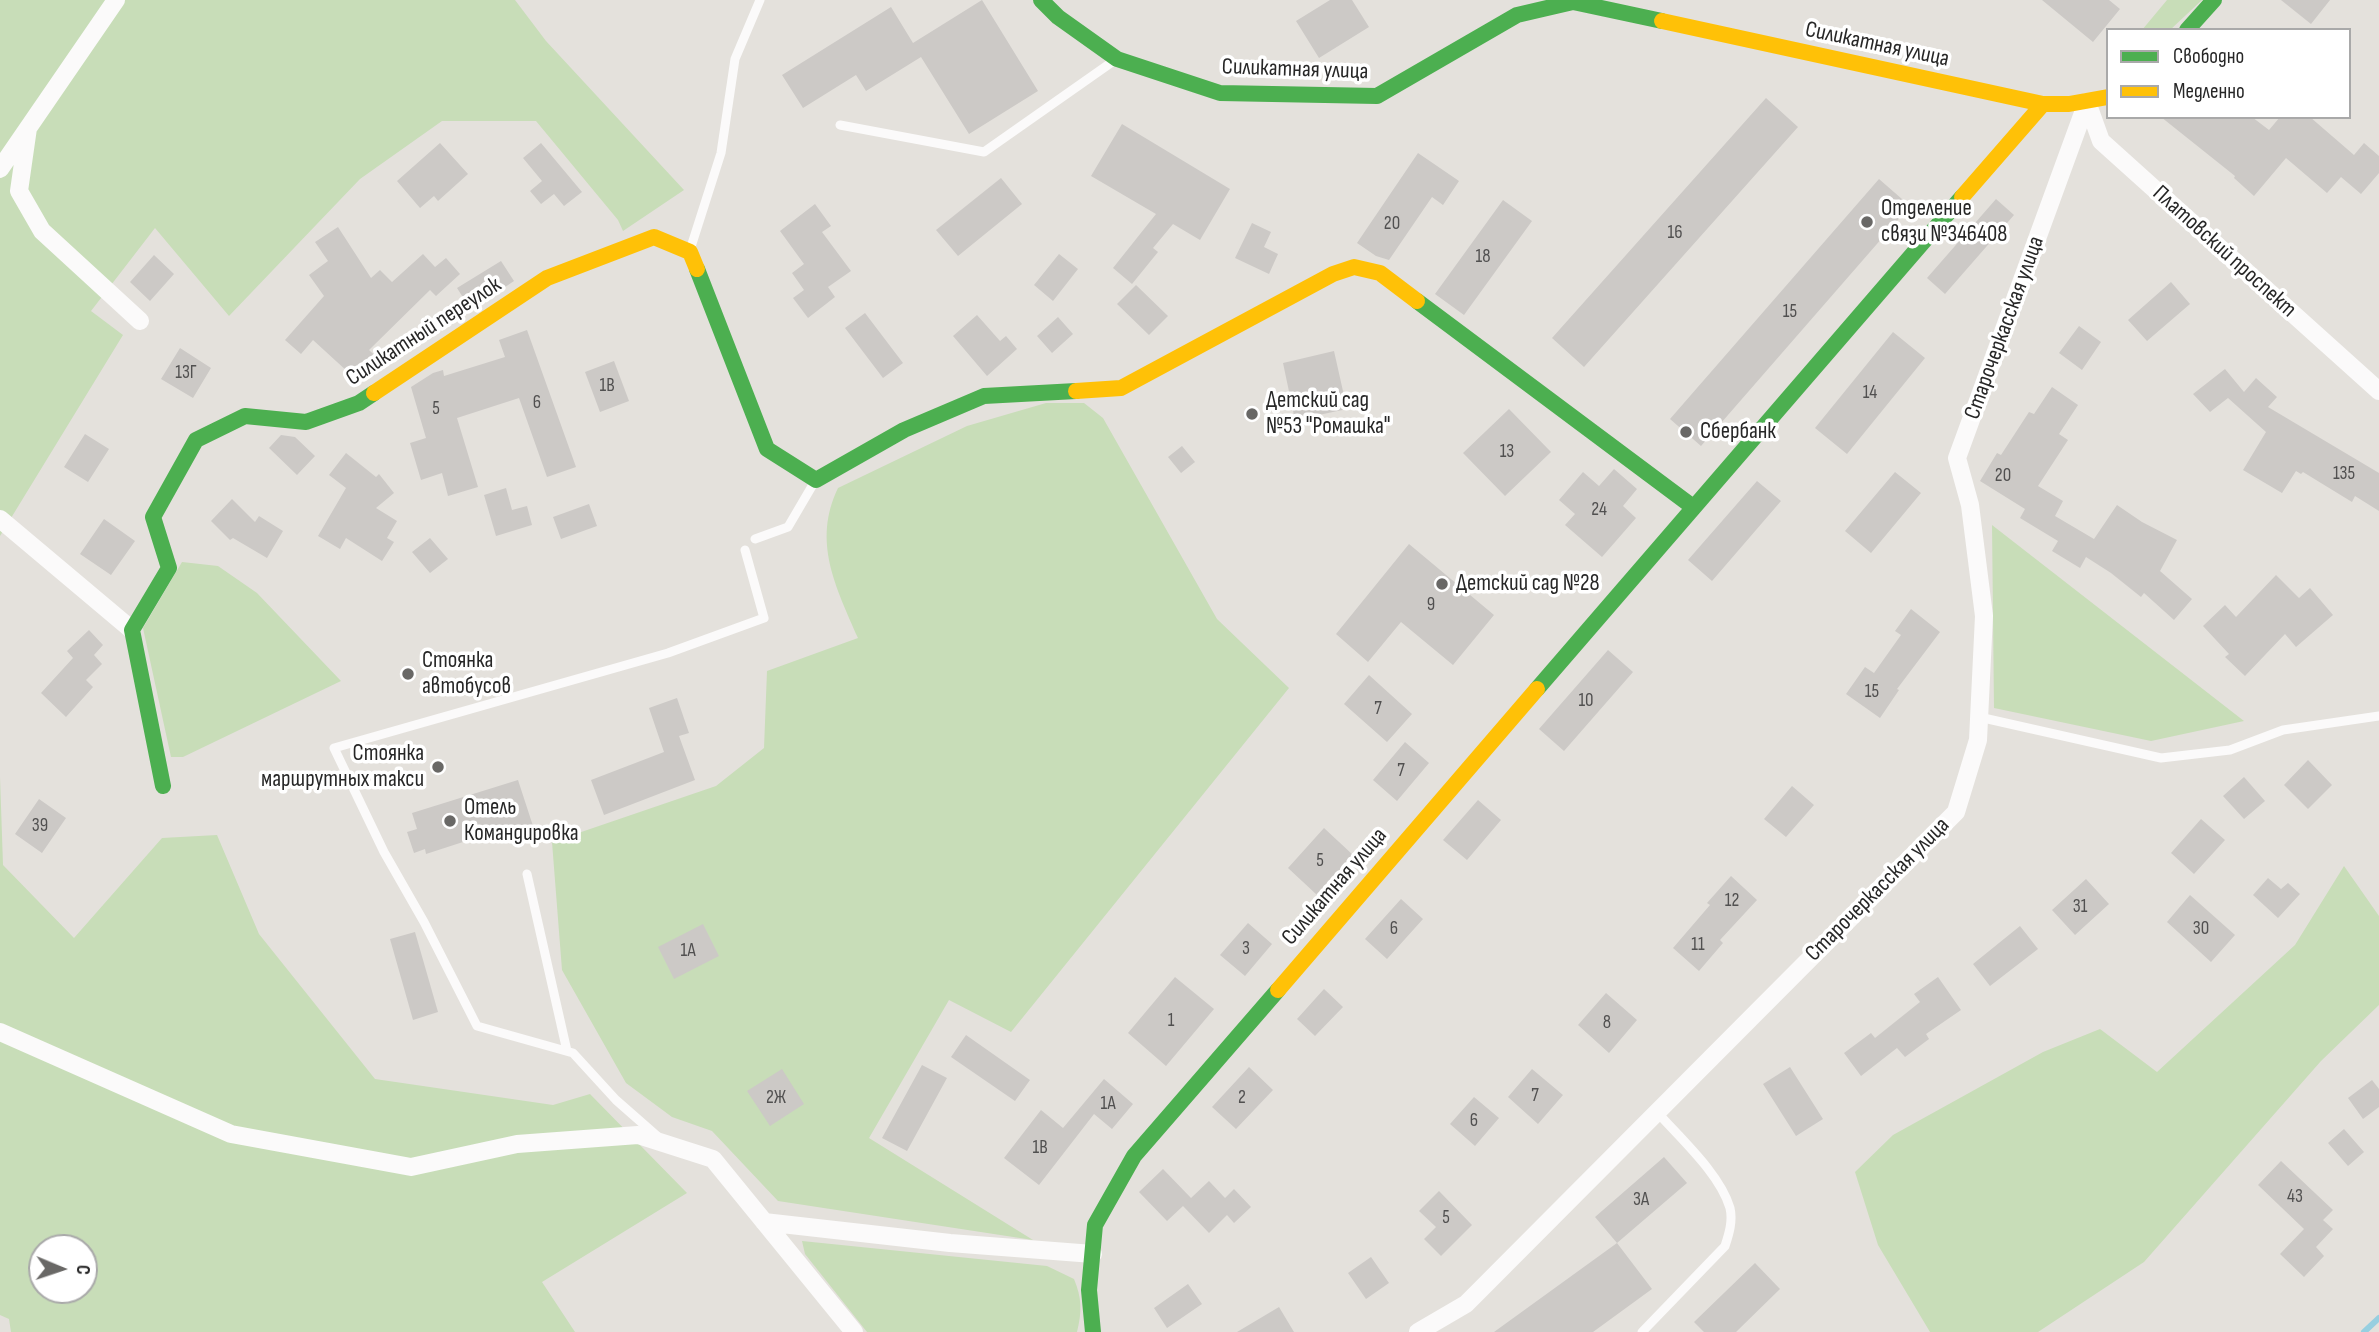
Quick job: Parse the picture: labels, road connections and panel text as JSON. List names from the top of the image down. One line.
{"streets":{"street":["Силикатная улица","Платовский проспект","Старочеркасская улица","Силикатный переулок"]},"crossings":[["Силикатная улица","Платовский проспект"],["Силикатная улица","Старочеркасская улица"],["Платовский проспект","Старочеркасская улица"]],"places":["Отделение связи №346408","Детский сад №53 \"Ромашка\"","Сбербанк","Детский сад №28","Стоянка автобусов","Стоянка маршрутных такси","Отель Командировка"],"house_numbers":["20","16","18","15","13Г","1В","14","6","5","13","135","20","24","9","15","10","7","7","39","5","12","31","6","30","11","3","1А","1","8","7","2Ж","2","1А","6","1В","43","3А","5"],"legend":["Свободно","Медленно"],"north":"right"}
